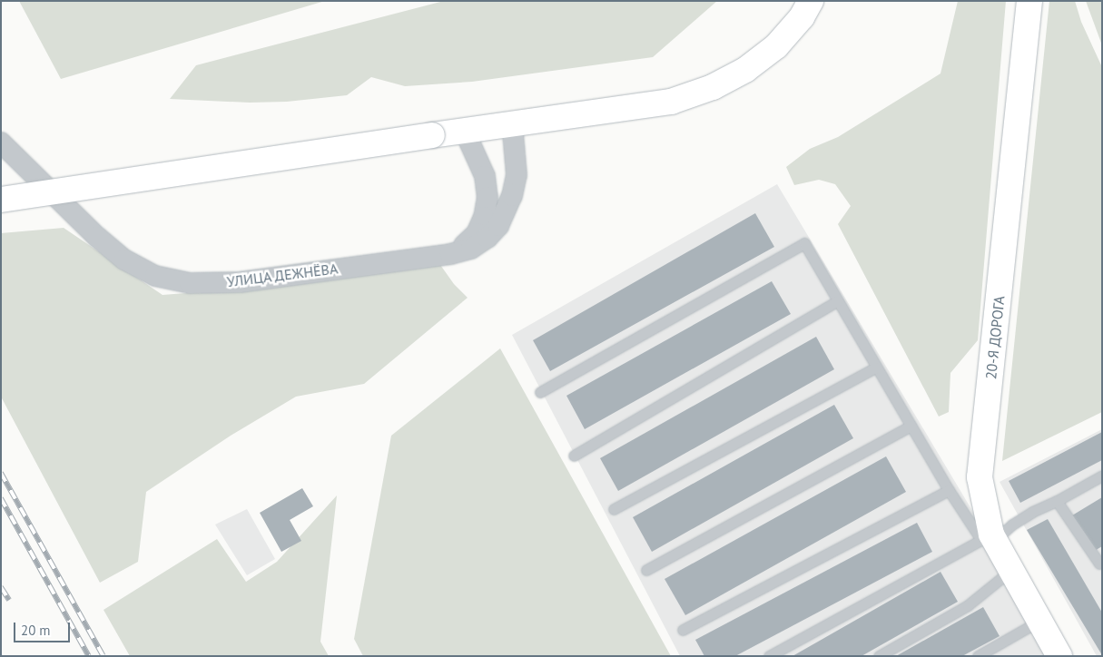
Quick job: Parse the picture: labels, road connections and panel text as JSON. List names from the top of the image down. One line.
{"streets":{"main road":["20-Я ДОРОГА"],"street":["УЛИЦА ДЕЖНЁВА"]},"scale_bar":"20 m"}
